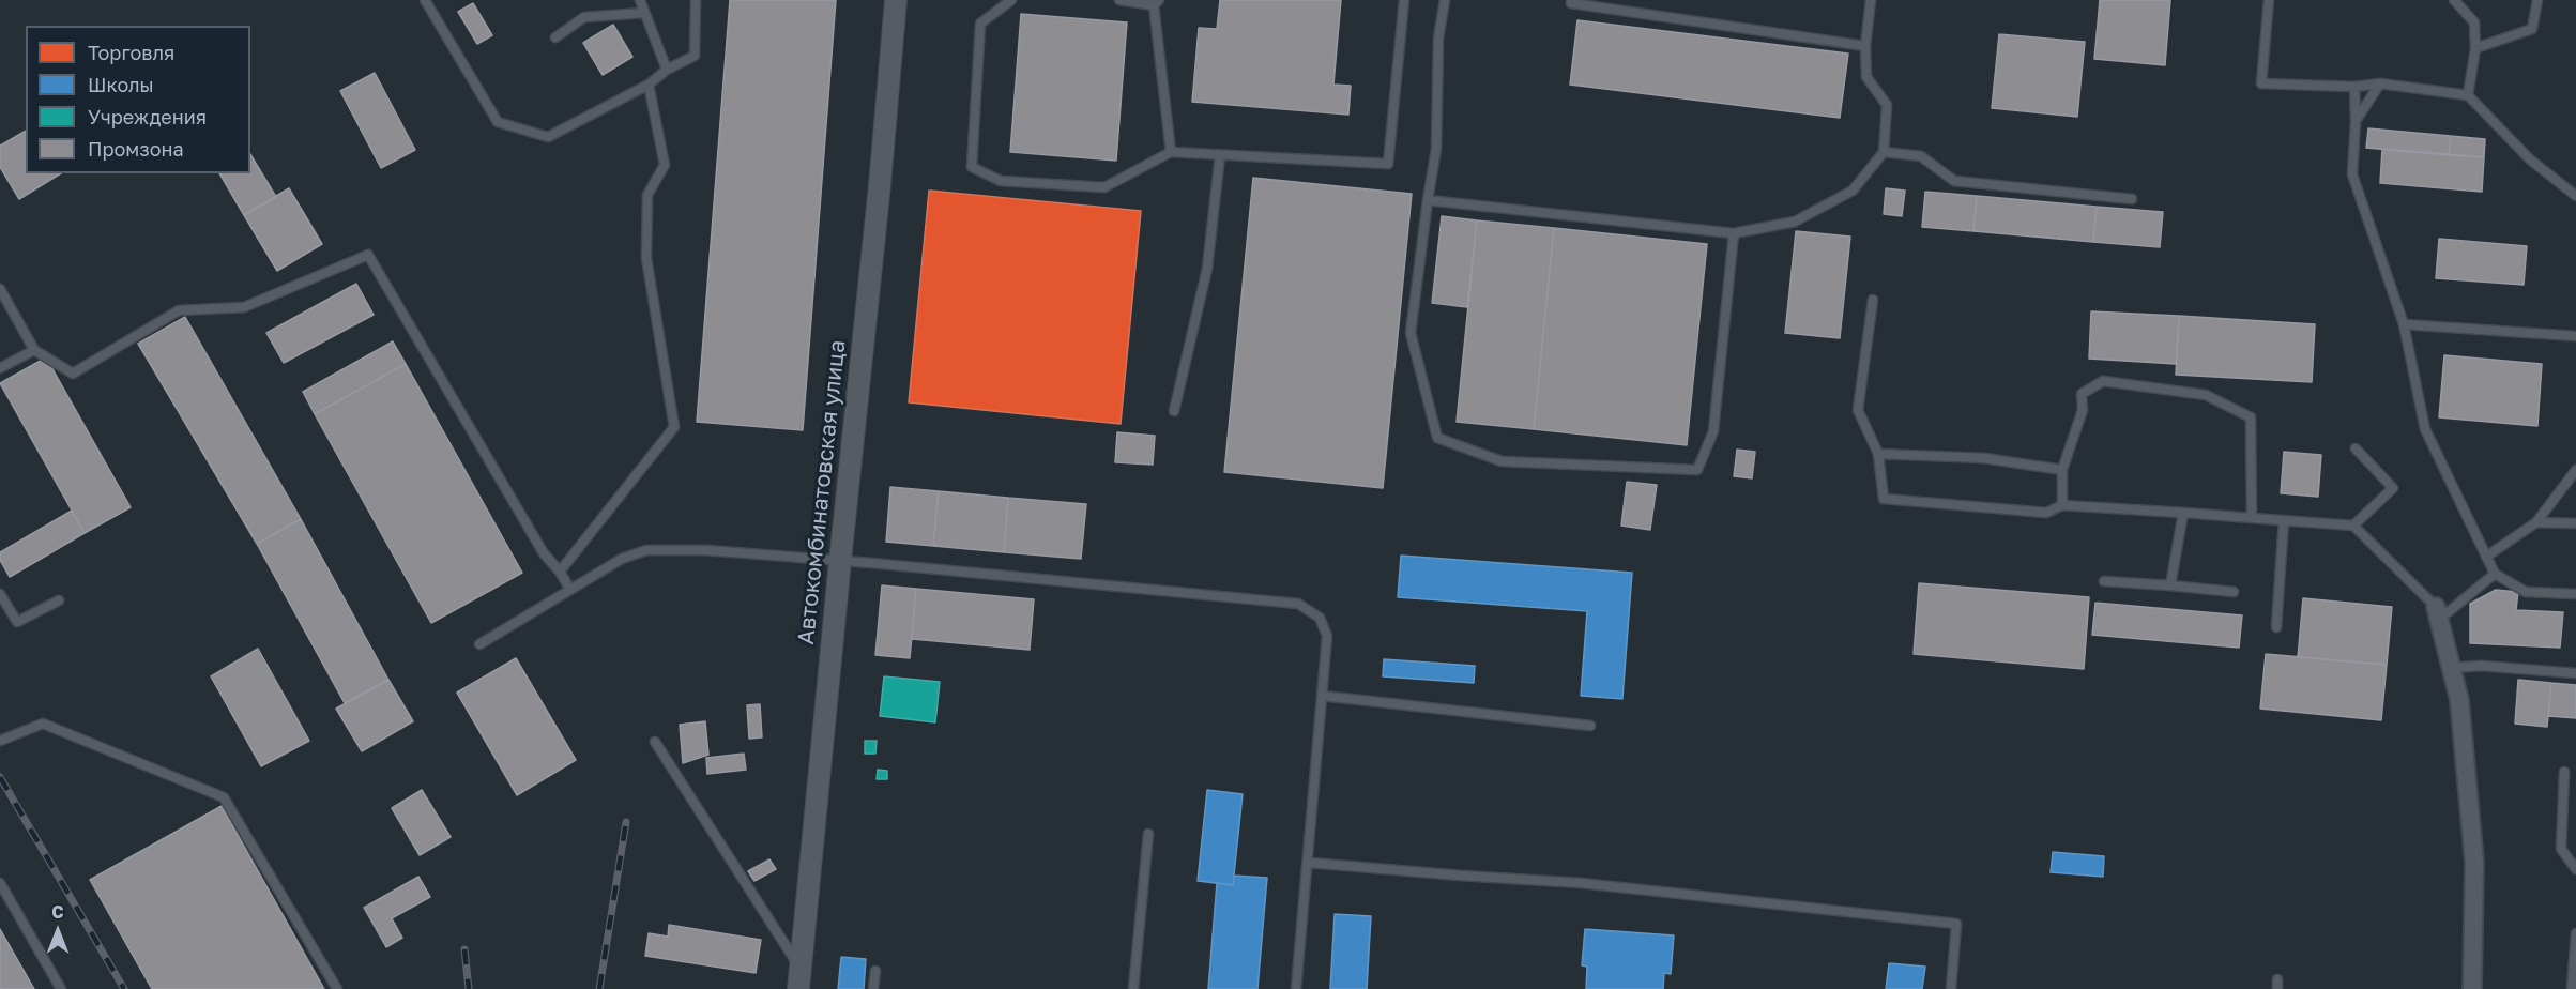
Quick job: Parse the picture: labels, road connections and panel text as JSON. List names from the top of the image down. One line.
{"streets":{"street":["Автокомбинатовская улица"]},"legend":["Торговля","Школы","Учреждения","Промзона"],"north":"top"}
